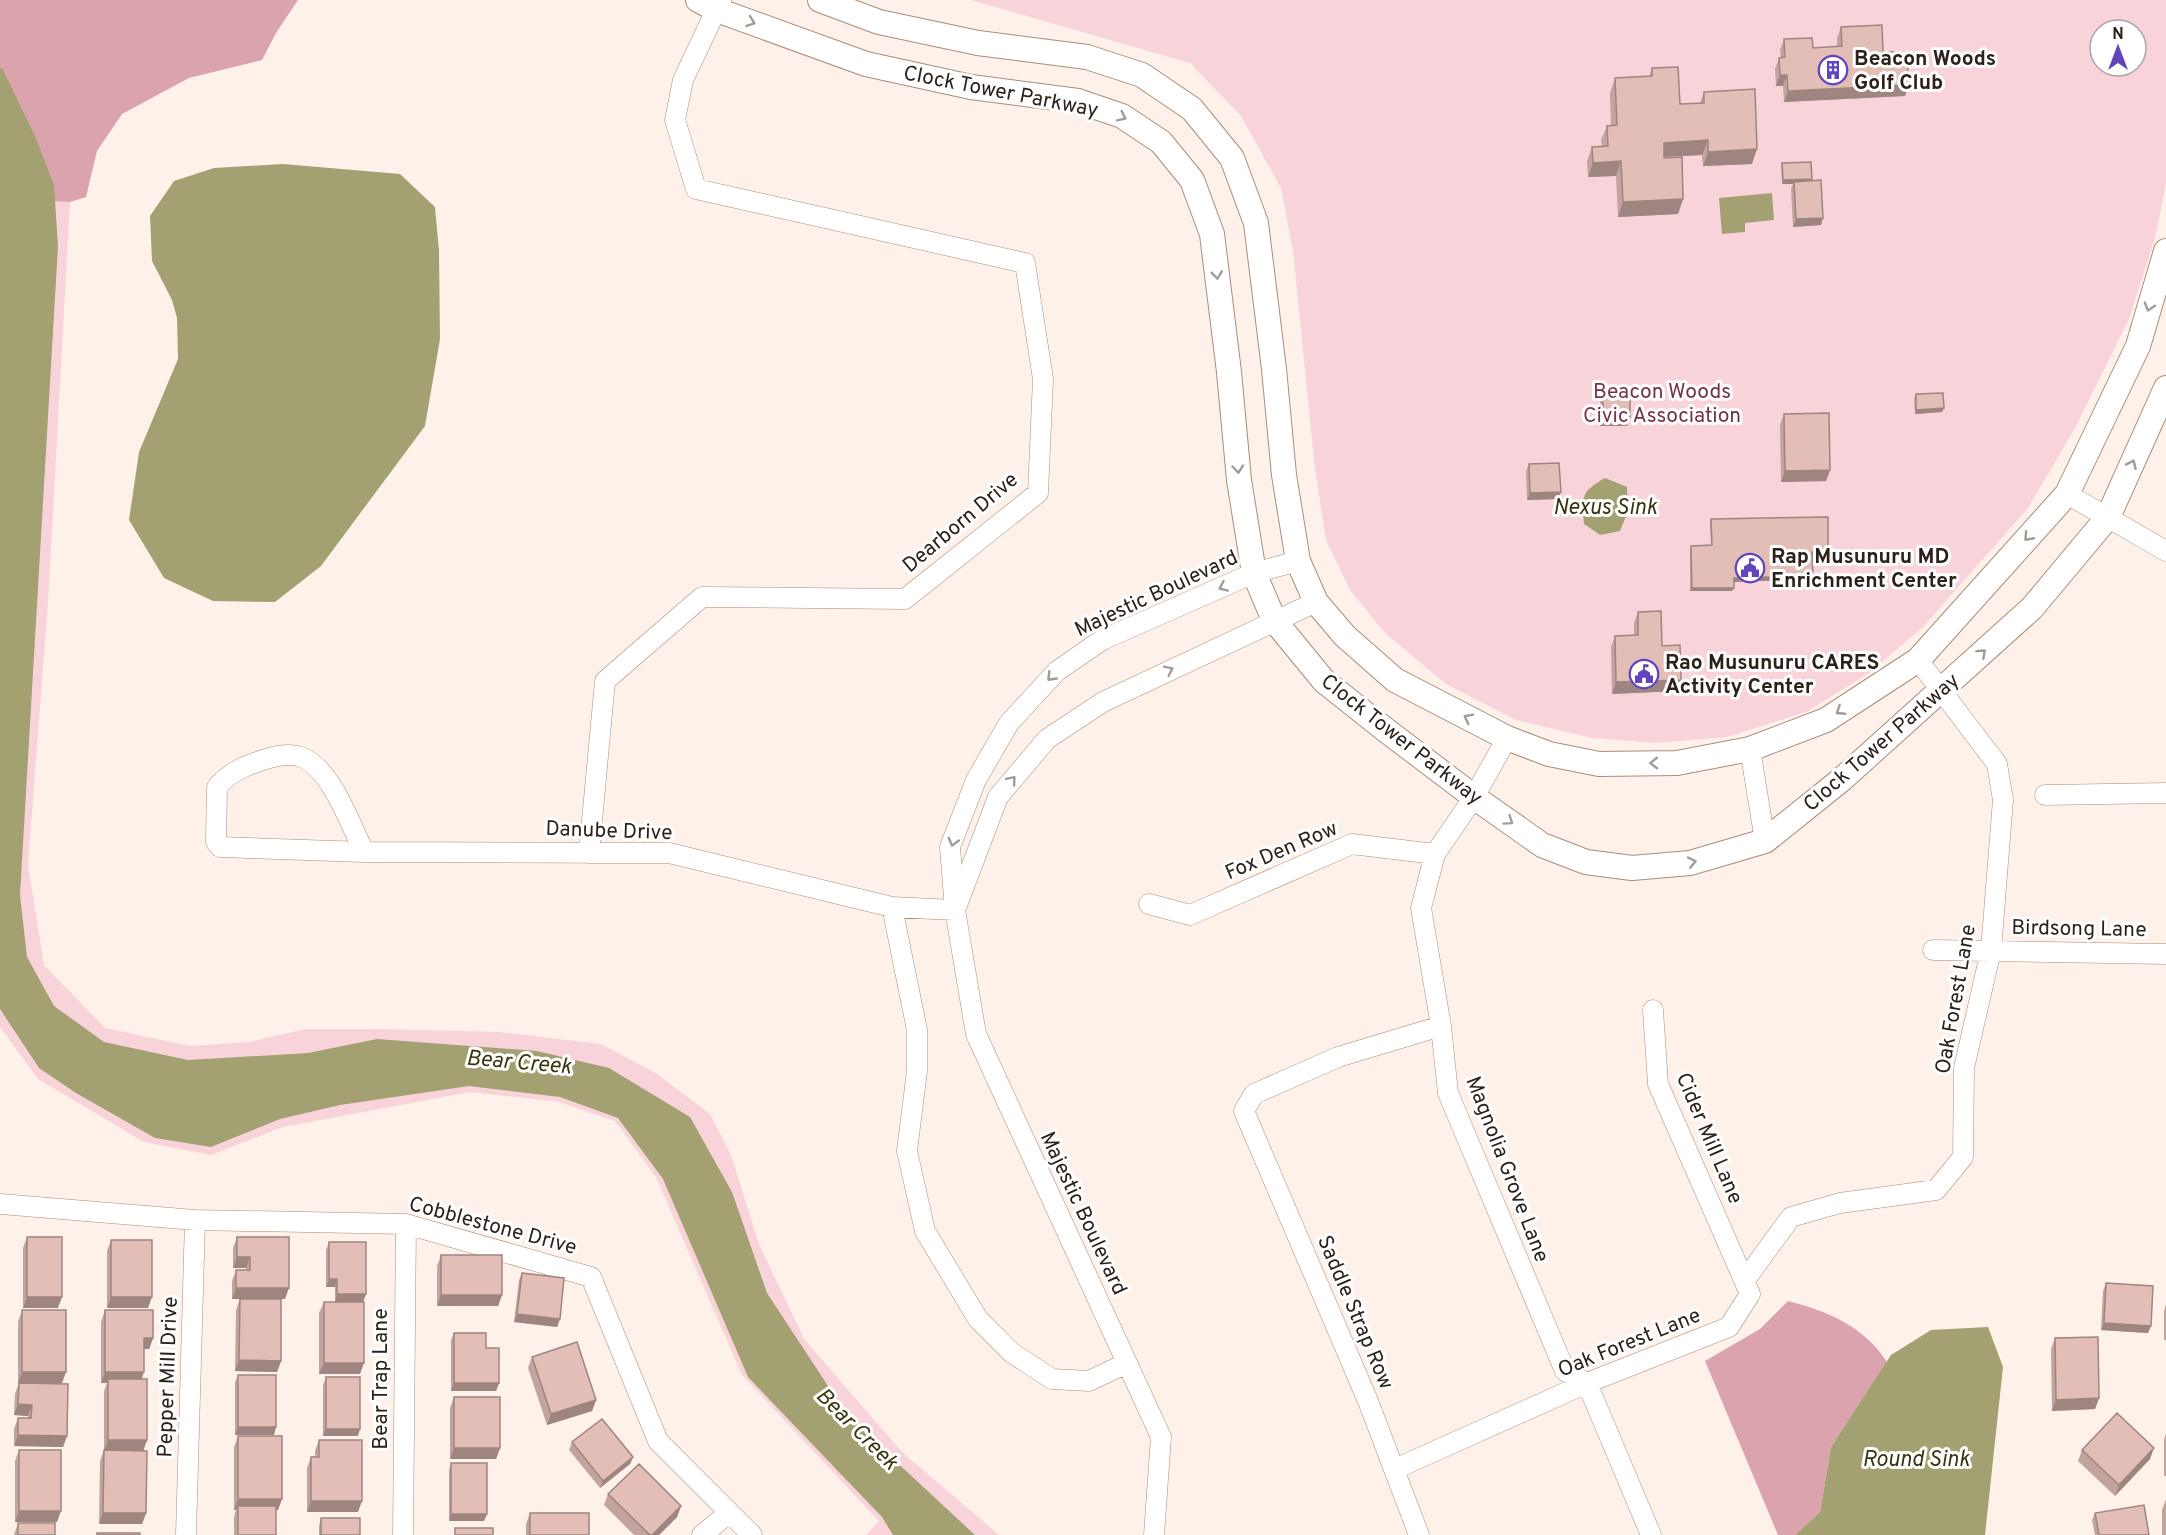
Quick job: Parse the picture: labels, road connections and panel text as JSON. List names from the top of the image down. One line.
{"streets":{"street":["Clock Tower Parkway","Dearborn Drive","Majestic Boulevard","Danube Drive","Fox Den Row","Birdsong Lane","Oak Forest Lane","Cider Mill Lane","Magnolia Grove Lane","Cobblestone Drive","Saddle Strap Row","Pepper Mill Drive","Bear Trap Lane"]},"crossings":[["Clock Tower Parkway","Dearborn Drive"],["Clock Tower Parkway","Majestic Boulevard"],["Clock Tower Parkway","Oak Forest Lane"],["Clock Tower Parkway","Magnolia Grove Lane"],["Dearborn Drive","Danube Drive"],["Majestic Boulevard","Danube Drive"],["Fox Den Row","Magnolia Grove Lane"],["Birdsong Lane","Oak Forest Lane"],["Oak Forest Lane","Cider Mill Lane"],["Oak Forest Lane","Magnolia Grove Lane"],["Oak Forest Lane","Saddle Strap Row"],["Magnolia Grove Lane","Saddle Strap Row"],["Cobblestone Drive","Pepper Mill Drive"],["Cobblestone Drive","Bear Trap Lane"]],"water":["Nexus Sink","Bear Creek","Round Sink"],"parks":["Beacon Woods Civic Association"],"places":{"building":["Beacon Woods Golf Club"],"public building":["Rap Musunuru MD Enrichment Center","Rao Musunuru CARES Activity Center"]},"north":"top"}
